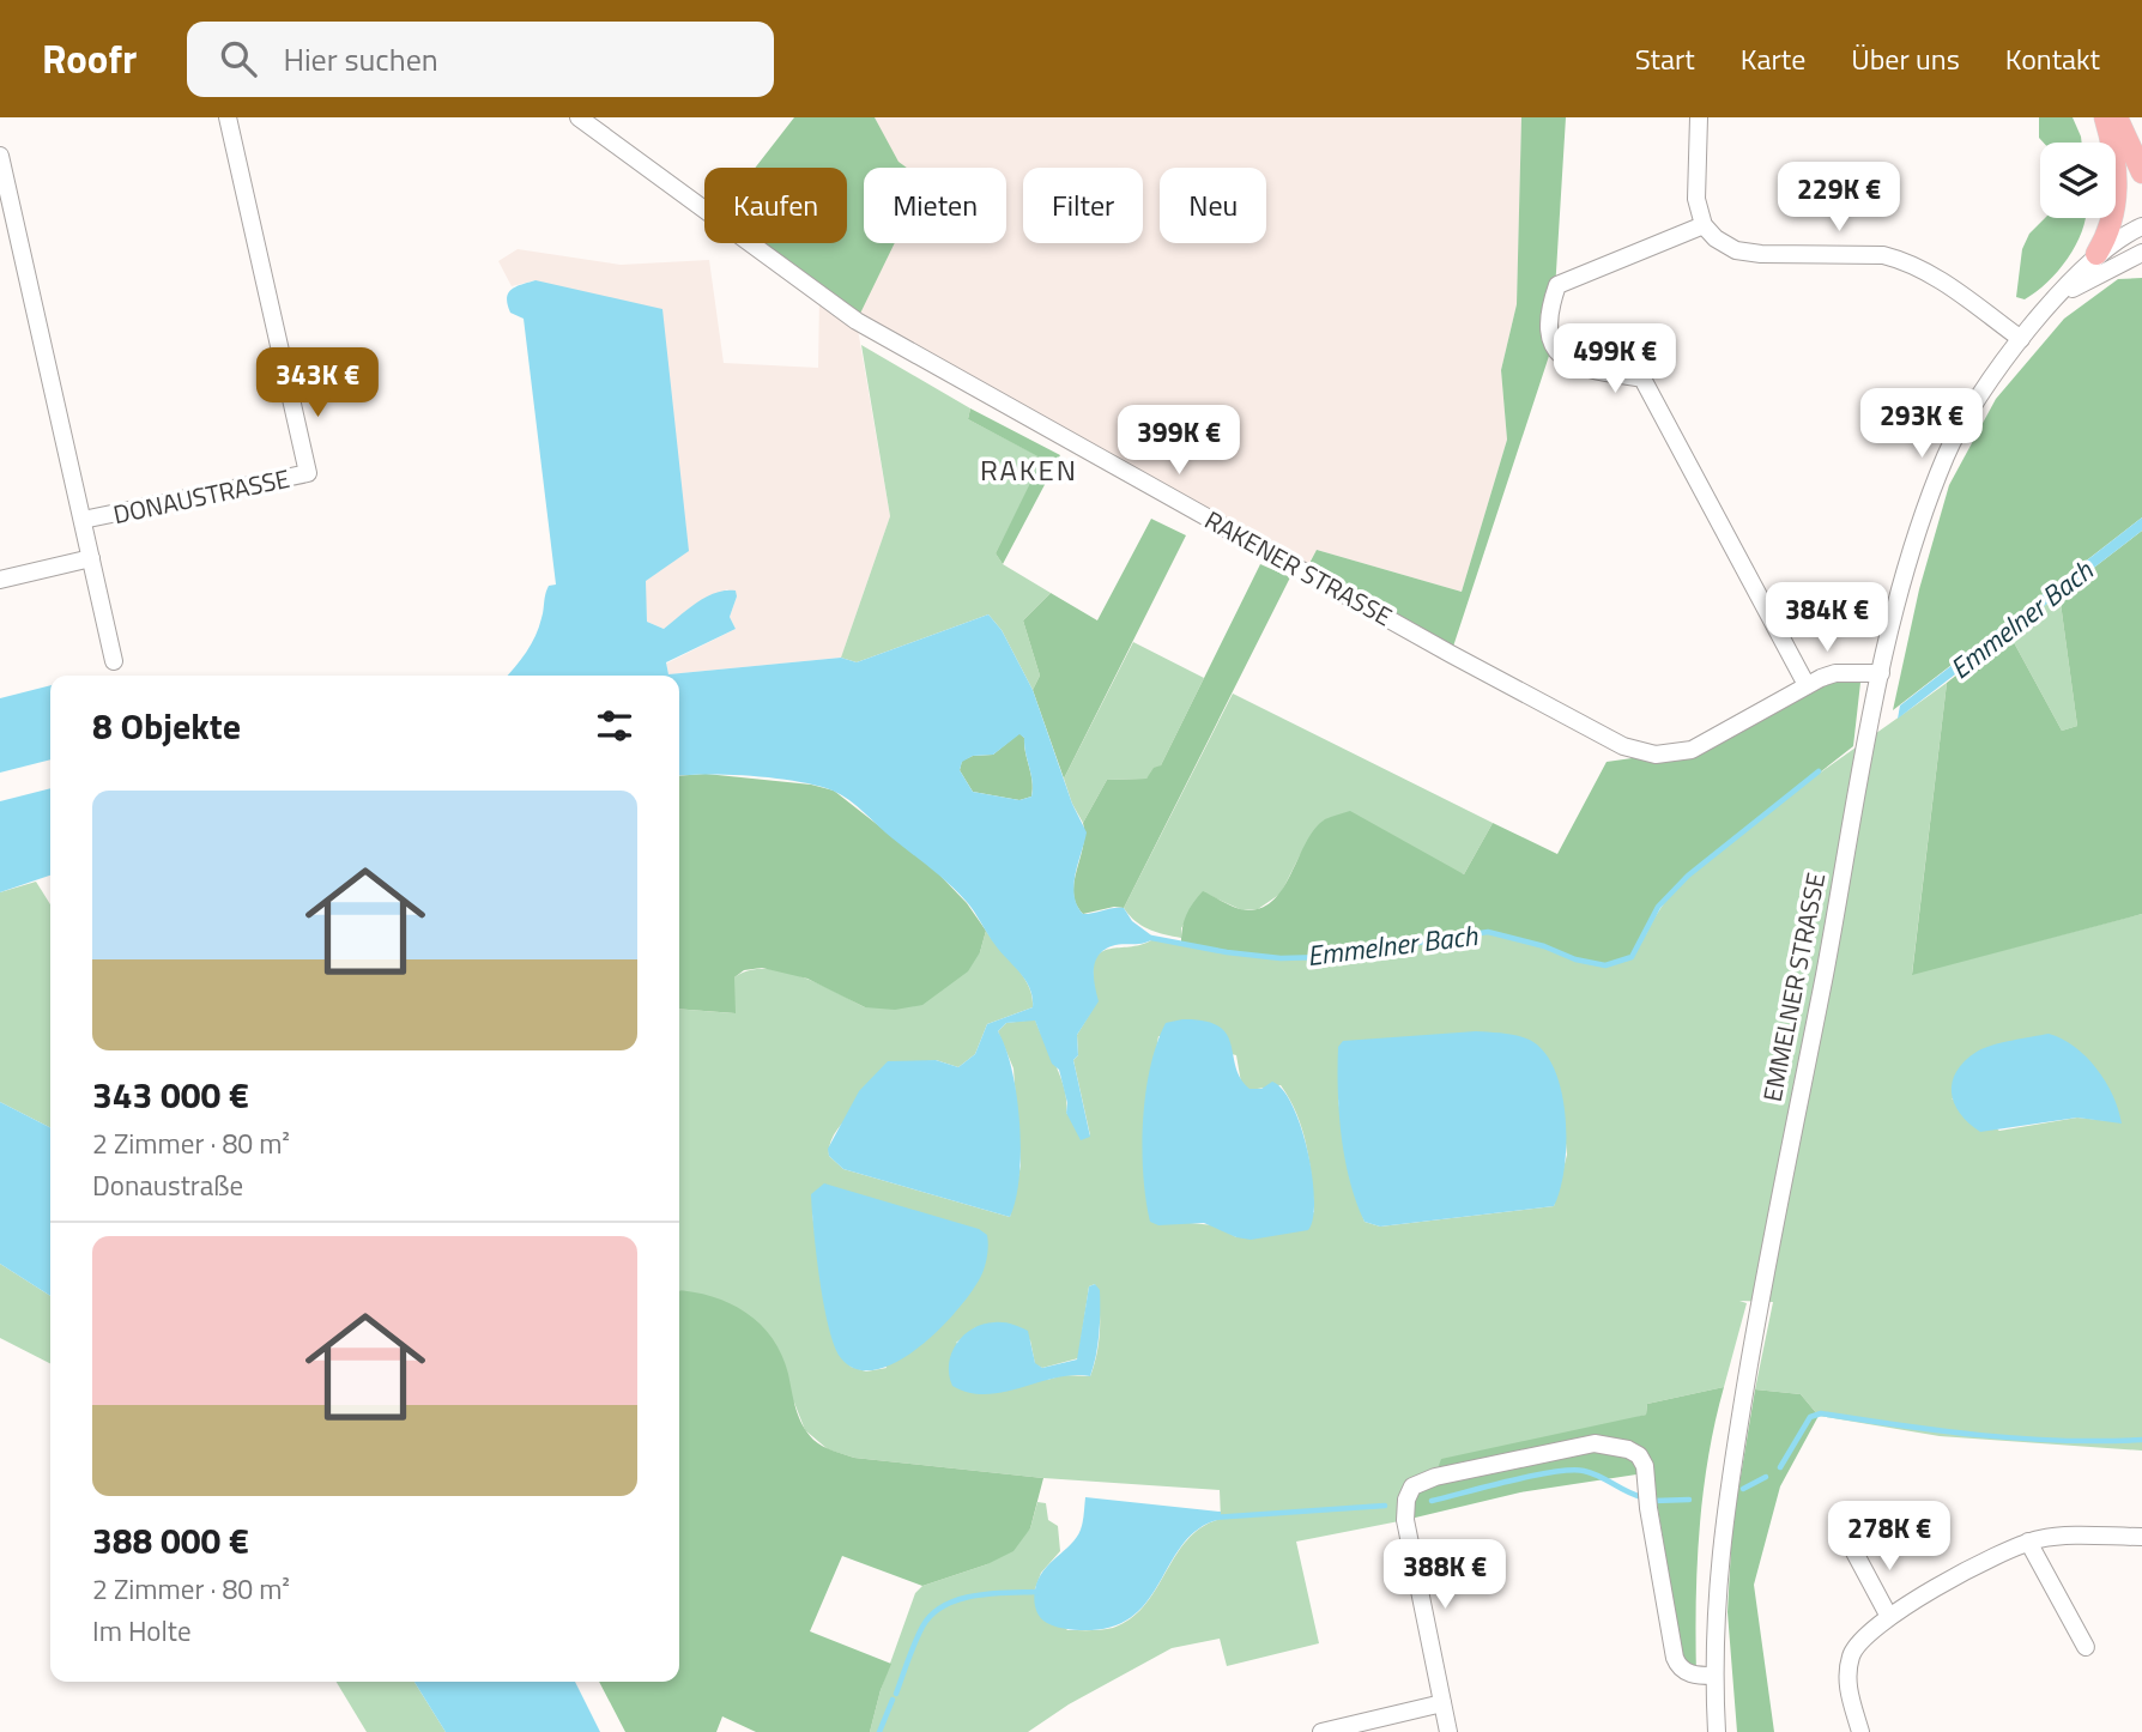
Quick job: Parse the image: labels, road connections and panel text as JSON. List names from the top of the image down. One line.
{"streets":{"street":["DONAUSTRASSE","RAKENER STRASSE","EMMELNER STRASSE"]},"crossings":[["RAKENER STRASSE","EMMELNER STRASSE"]],"districts":["RAKEN"],"water":["Emmelner Bach"],"page":{"header":"Roofr","search":"Hier suchen","nav":["Start","Karte","Über uns","Kontakt"],"price":["229K €","499K €","343K €","293K €","399K €","384K €","278K €","388K €"],"chip":["Kaufen","Mieten","Filter","Neu"],"heading":"8 Objekte","list":[{"name":"343 000 €","note":"2 Zimmer · 80 m² · Donaustraße"},{"name":"388 000 €","note":"2 Zimmer · 80 m² · Im Holte"}]}}
